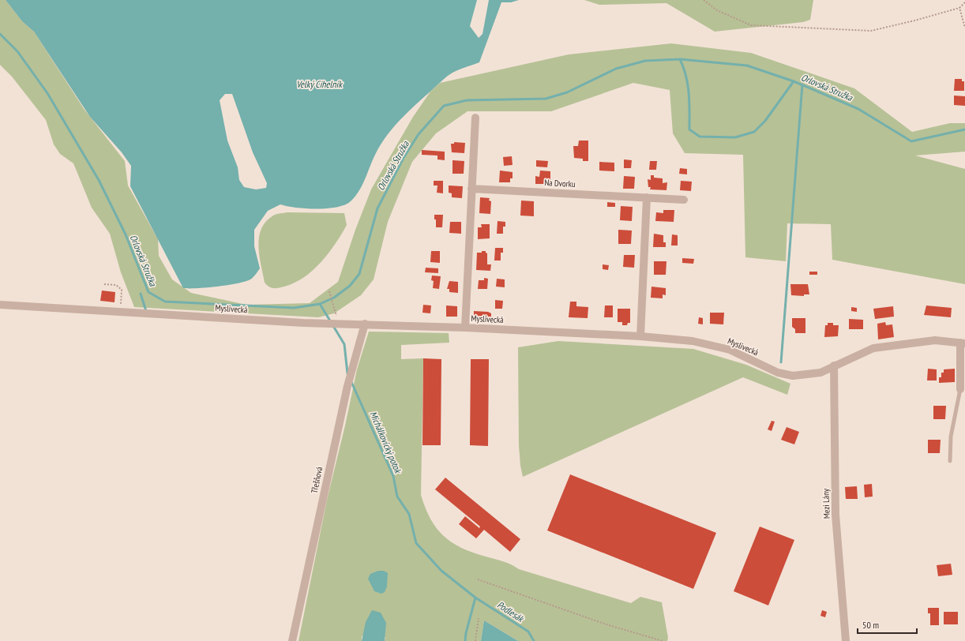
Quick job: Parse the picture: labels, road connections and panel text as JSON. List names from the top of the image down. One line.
{"streets":{"street":["Na Dvorku","Myslivecká","Třešňová","Mezi Lány"]},"crossings":[["Myslivecká","Třešňová"],["Myslivecká","Mezi Lány"]],"water":["Velký Cihelník","Orlovská Stružka","Michálkovický potok","Podlesák"],"scale_bar":"50 m"}
